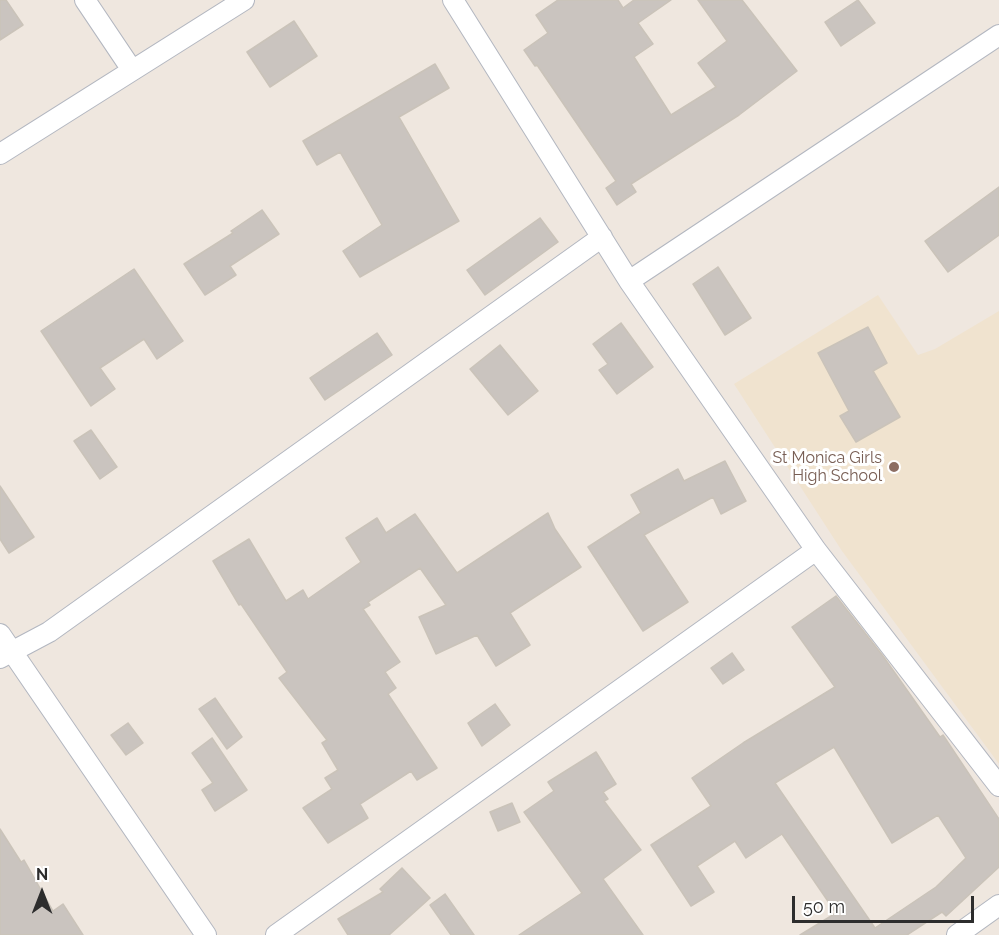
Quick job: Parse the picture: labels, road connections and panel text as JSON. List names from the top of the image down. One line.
{"places":["St Monica Girls High School"],"scale_bar":"50 m","north":"top"}
